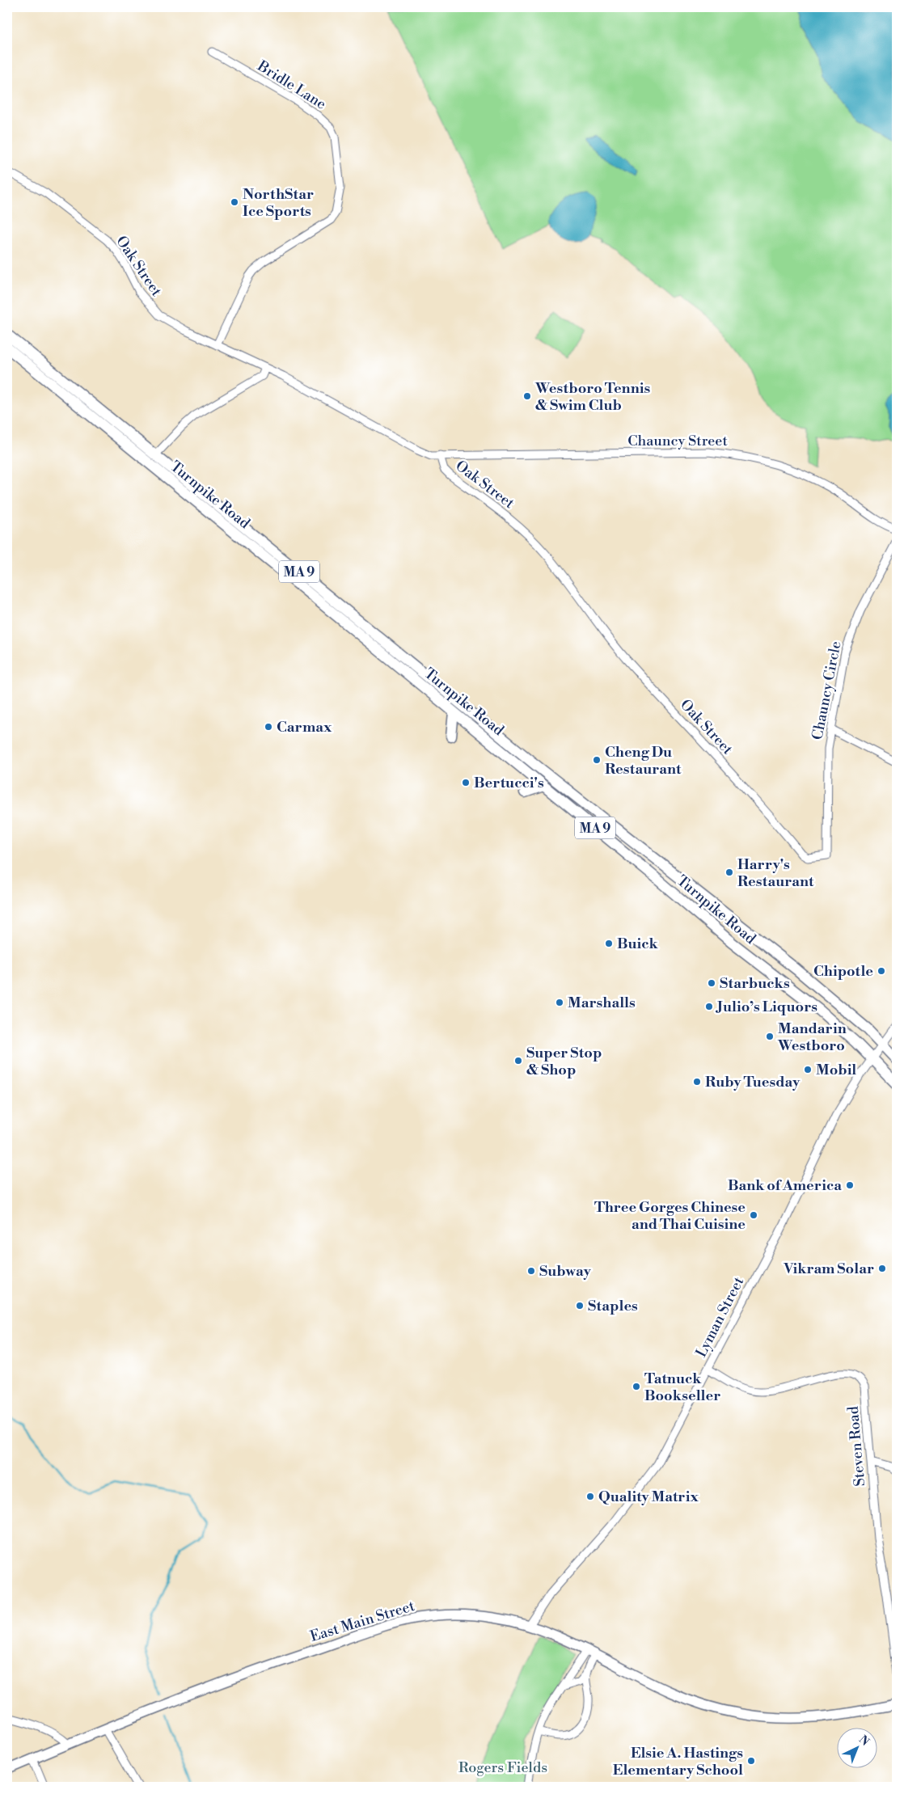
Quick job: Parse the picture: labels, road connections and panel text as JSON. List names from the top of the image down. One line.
{"streets":{"highway":["Turnpike Road","MA 9"],"main road":["East Main Street"],"street":["Bridle Lane","Oak Street","Chauncy Street","Chauncy Circle","Lyman Street","Steven Road"]},"crossings":[["Bridle Lane","Oak Street"],["Oak Street","Chauncy Street"],["Oak Street","Chauncy Circle"],["Turnpike Road","Lyman Street"],["Lyman Street","Steven Road"],["Lyman Street","East Main Street"]],"parks":["Rogers Fields"],"places":["NorthStar Ice Sports","Westboro Tennis & Swim Club","Carmax","Cheng Du Restaurant","Bertucci's","Harry's Restaurant","Buick","Chipotle","Starbucks","Marshalls","Julio’s Liquors","Mandarin Westboro","Super Stop & Shop","Mobil","Ruby Tuesday","Bank of America","Three Gorges Chinese and Thai Cuisine","Vikram Solar","Subway","Staples","Tatnuck Bookseller","Quality Matrix","Elsie A. Hastings Elementary School"],"north":"top right"}
